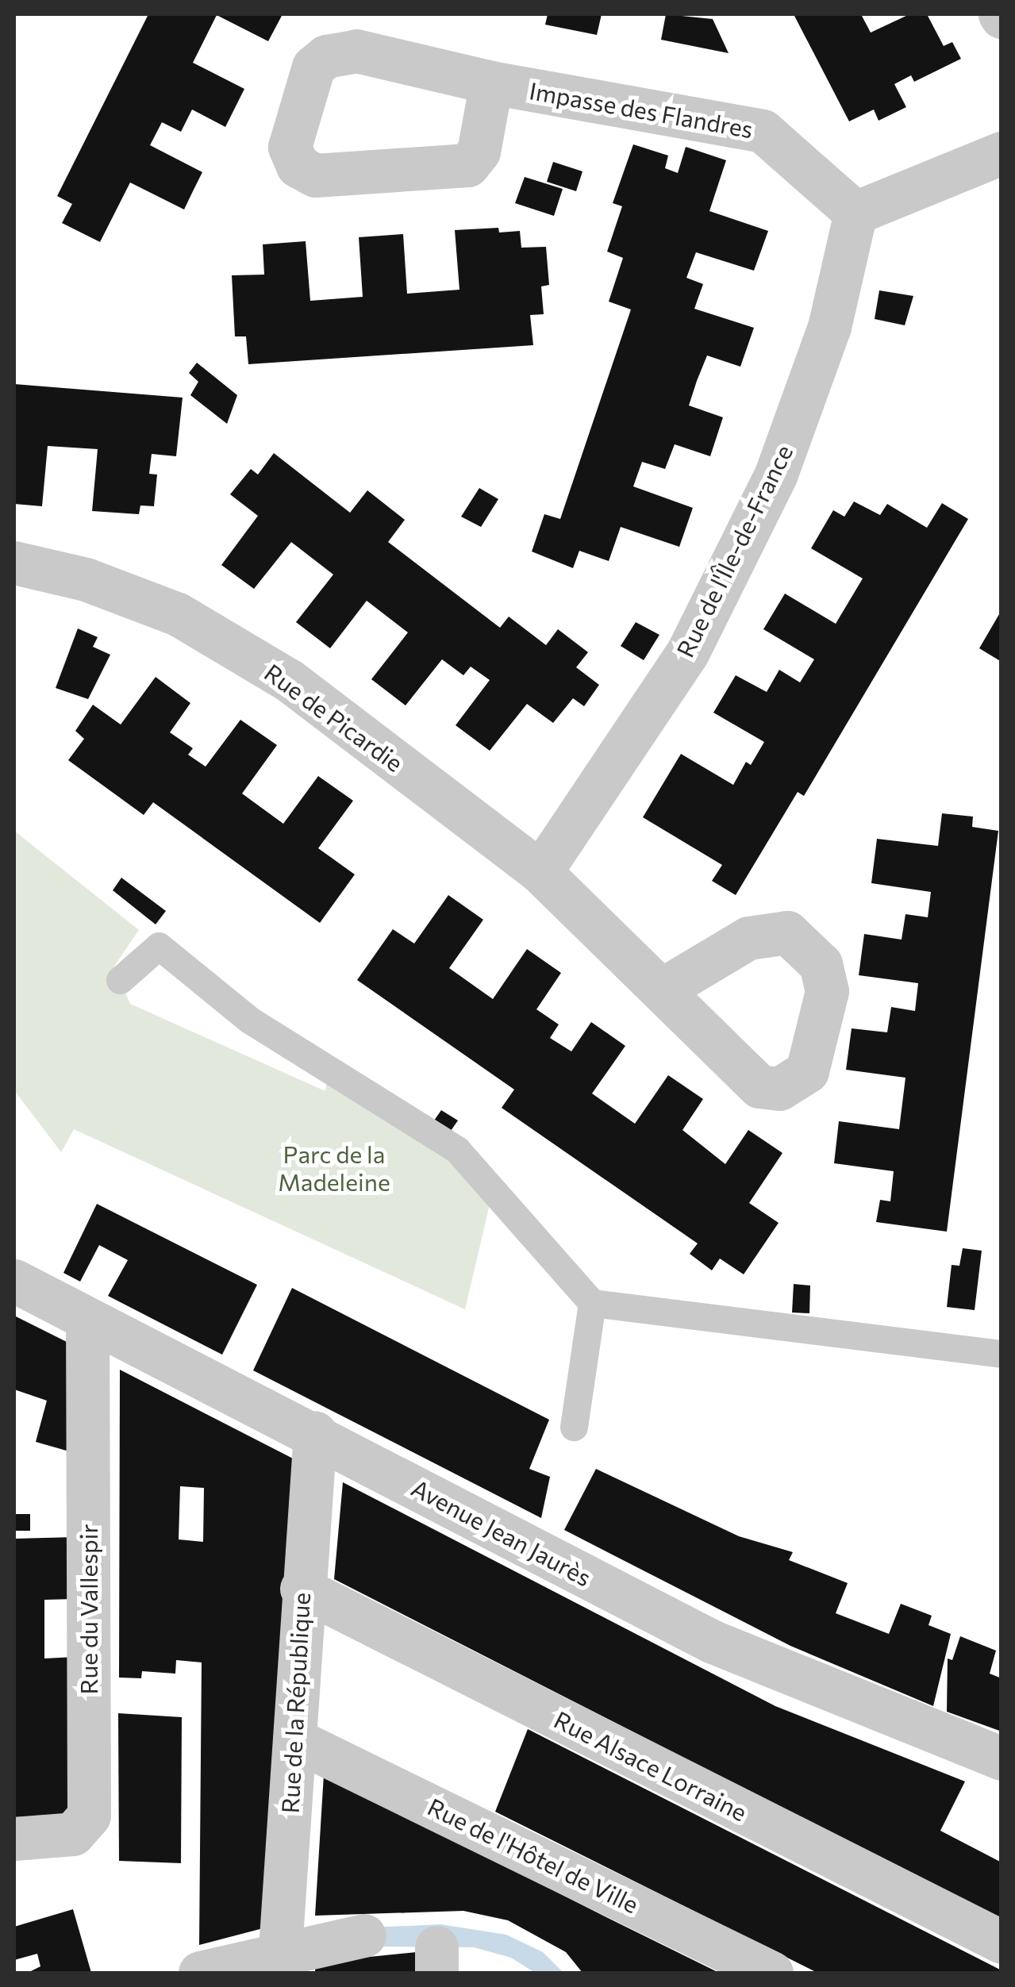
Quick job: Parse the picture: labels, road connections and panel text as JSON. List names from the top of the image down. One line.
{"streets":{"street":["Impasse des Flandres","Rue de l'Île-de-France","Rue de Picardie","Avenue Jean Jaurès","Rue du Vallespir","Rue de la République","Rue Alsace Lorraine","Rue de l'Hôtel de Ville"]},"crossings":[["Impasse des Flandres","Rue de l'Île-de-France"],["Rue de l'Île-de-France","Rue de Picardie"],["Avenue Jean Jaurès","Rue du Vallespir"],["Avenue Jean Jaurès","Rue de la République"],["Rue de la République","Rue Alsace Lorraine"],["Rue de la République","Rue de l'Hôtel de Ville"]],"parks":["Parc de la Madeleine"]}
